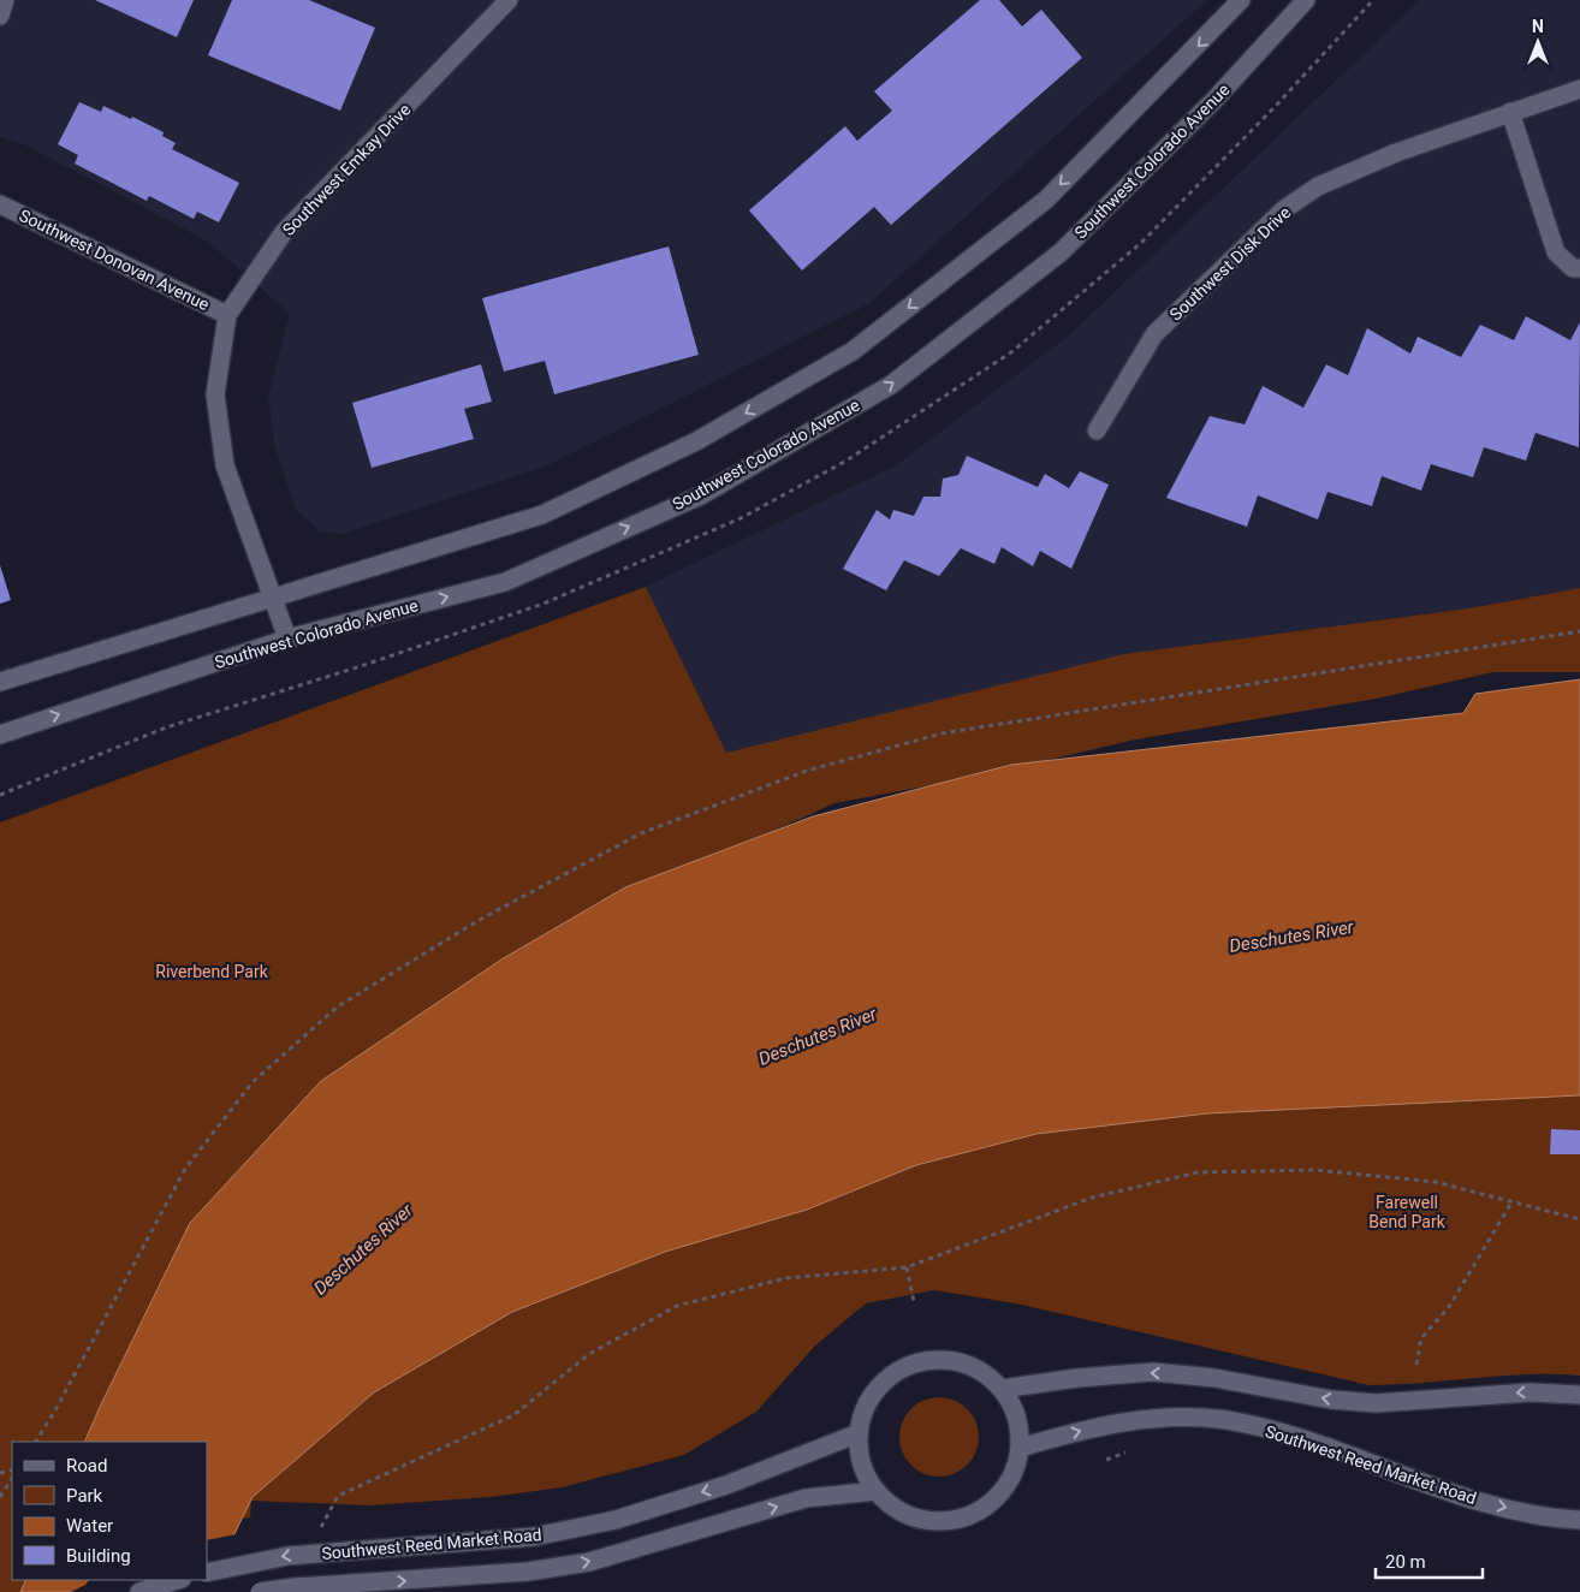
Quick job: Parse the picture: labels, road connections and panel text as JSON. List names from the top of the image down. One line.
{"streets":{"main road":["Southwest Colorado Avenue","Southwest Emkay Drive","Southwest Donovan Avenue","Southwest Disk Drive","Southwest Reed Market Road"]},"crossings":[["Southwest Colorado Avenue","Southwest Emkay Drive"],["Southwest Emkay Drive","Southwest Donovan Avenue"]],"water":["Deschutes River"],"parks":["Riverbend Park","Farewell Bend Park"],"legend":["Road","Park","Water","Building"],"scale_bar":"20 m","north":"top"}
